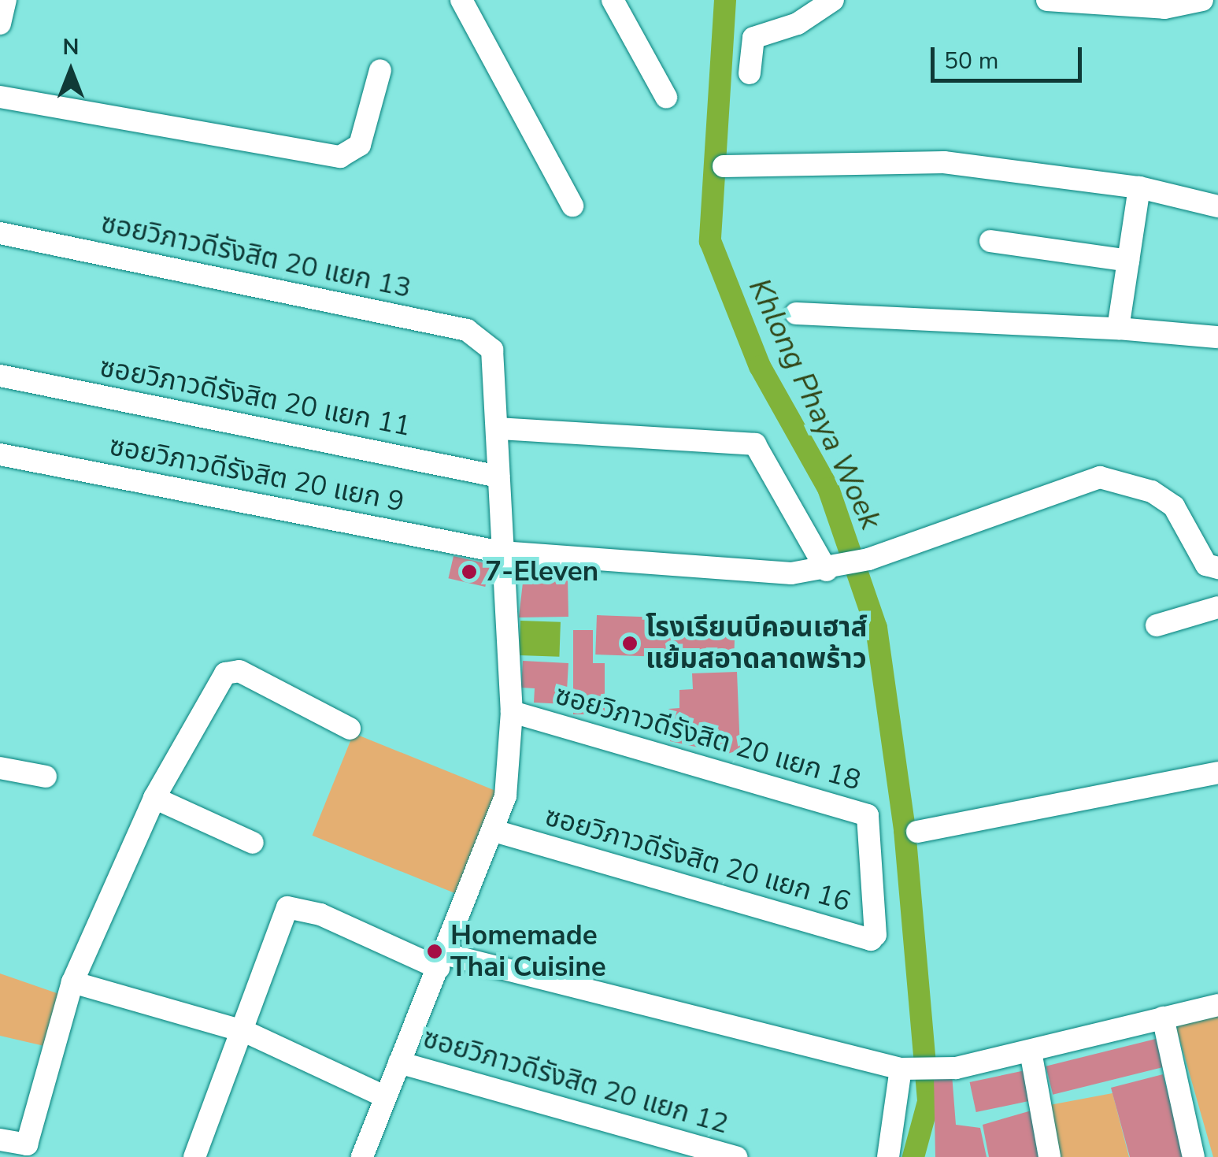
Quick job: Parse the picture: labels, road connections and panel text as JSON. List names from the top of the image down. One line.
{"streets":{"street":["ซอยวิภาวดีรังสิต 20 แยก 13","ซอยวิภาวดีรังสิต 20 แยก 11","ซอยวิภาวดีรังสิต 20 แยก 9","ซอยวิภาวดีรังสิต 20 แยก 18","ซอยวิภาวดีรังสิต 20 แยก 16","ซอยวิภาวดีรังสิต 20 แยก 12"]},"crossings":[["ซอยวิภาวดีรังสิต 20 แยก 18","ซอยวิภาวดีรังสิต 20 แยก 16"]],"water":["Khlong Phaya Woek"],"places":["7-Eleven","โรงเรียนบีคอนเฮาส์ แย้มสอาดลาดพร้าว","Homemade Thai Cuisine"],"scale_bar":"50 m","north":"top"}
